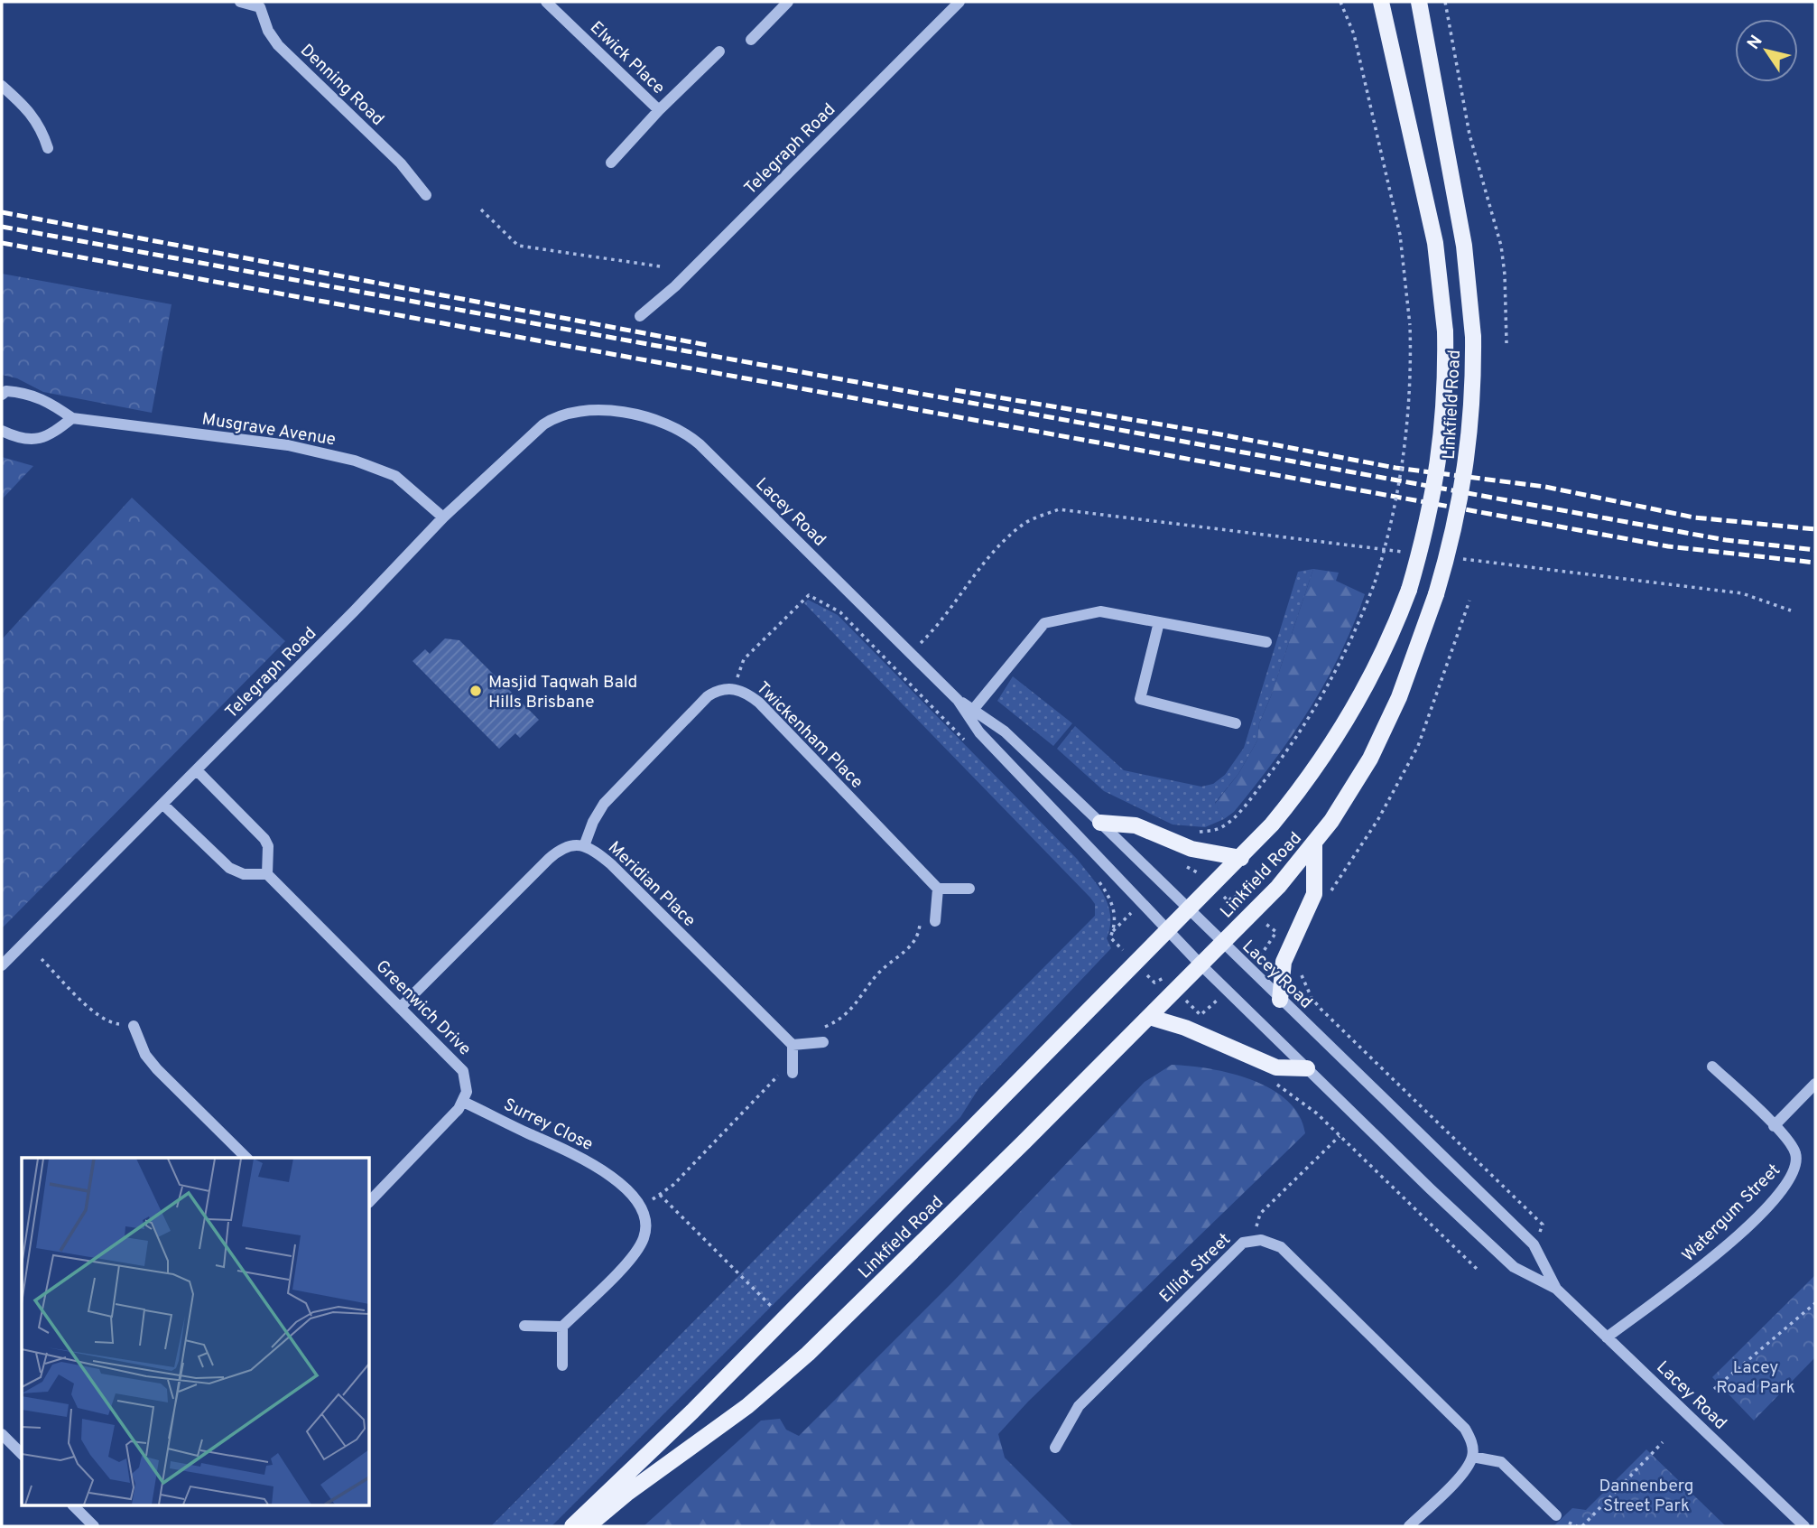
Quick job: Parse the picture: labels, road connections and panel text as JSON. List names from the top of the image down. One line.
{"streets":{"main road":["Linkfield Road"],"street":["Elwick Place","Denning Road","Telegraph Road","Musgrave Avenue","Lacey Road","Twickenham Place","Meridian Place","Greenwich Drive","Surrey Close","Watergum Street","Elliot Street"]},"crossings":[["Telegraph Road","Musgrave Avenue"],["Telegraph Road","Lacey Road"],["Linkfield Road","Lacey Road"],["Lacey Road","Watergum Street"],["Twickenham Place","Meridian Place"],["Meridian Place","Greenwich Drive"],["Greenwich Drive","Surrey Close"]],"parks":["Lacey Road Park","Dannenberg Street Park"],"places":["Masjid Taqwah Bald Hills Brisbane"],"north":"top left"}
